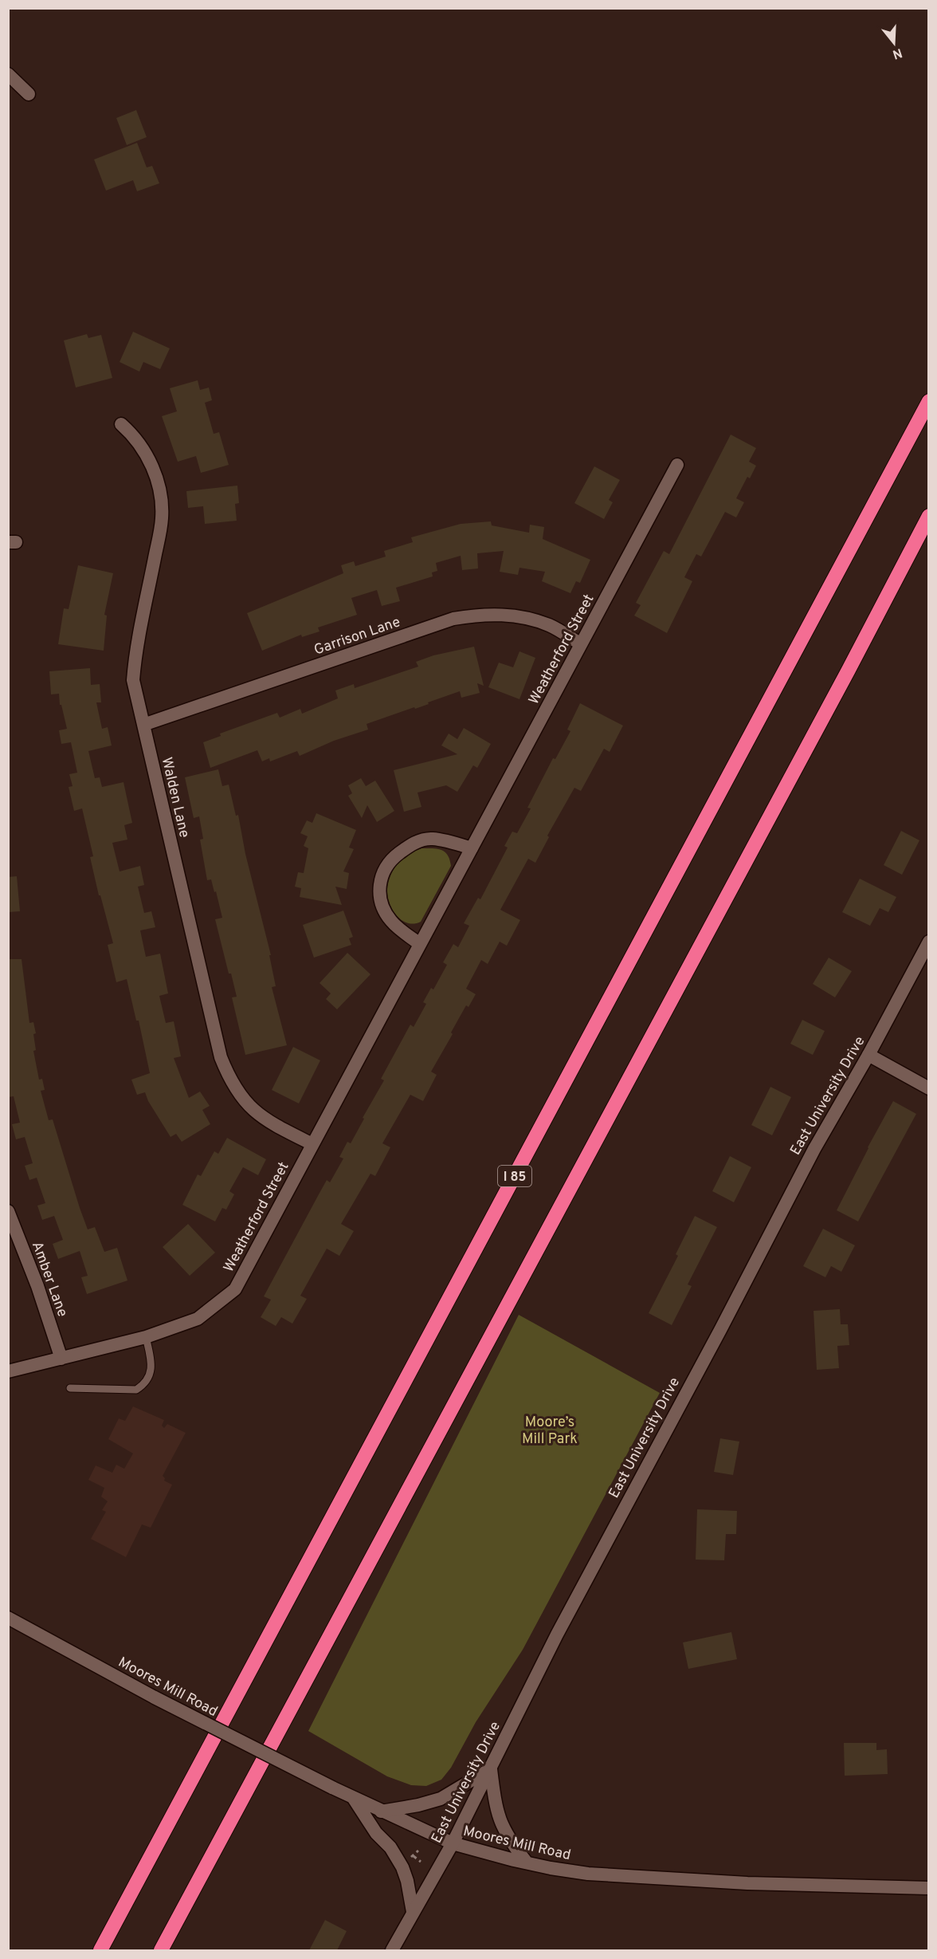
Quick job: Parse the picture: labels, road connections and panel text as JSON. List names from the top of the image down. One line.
{"streets":{"highway":["I 85"],"street":["Garrison Lane","Weatherford Street","Walden Lane","East University Drive","Amber Lane","Moores Mill Road"]},"crossings":[["Garrison Lane","Weatherford Street"],["Garrison Lane","Walden Lane"],["Weatherford Street","Walden Lane"],["Weatherford Street","Amber Lane"],["East University Drive","Moores Mill Road"]],"parks":["Moore’s Mill Park"],"north":"bottom"}
